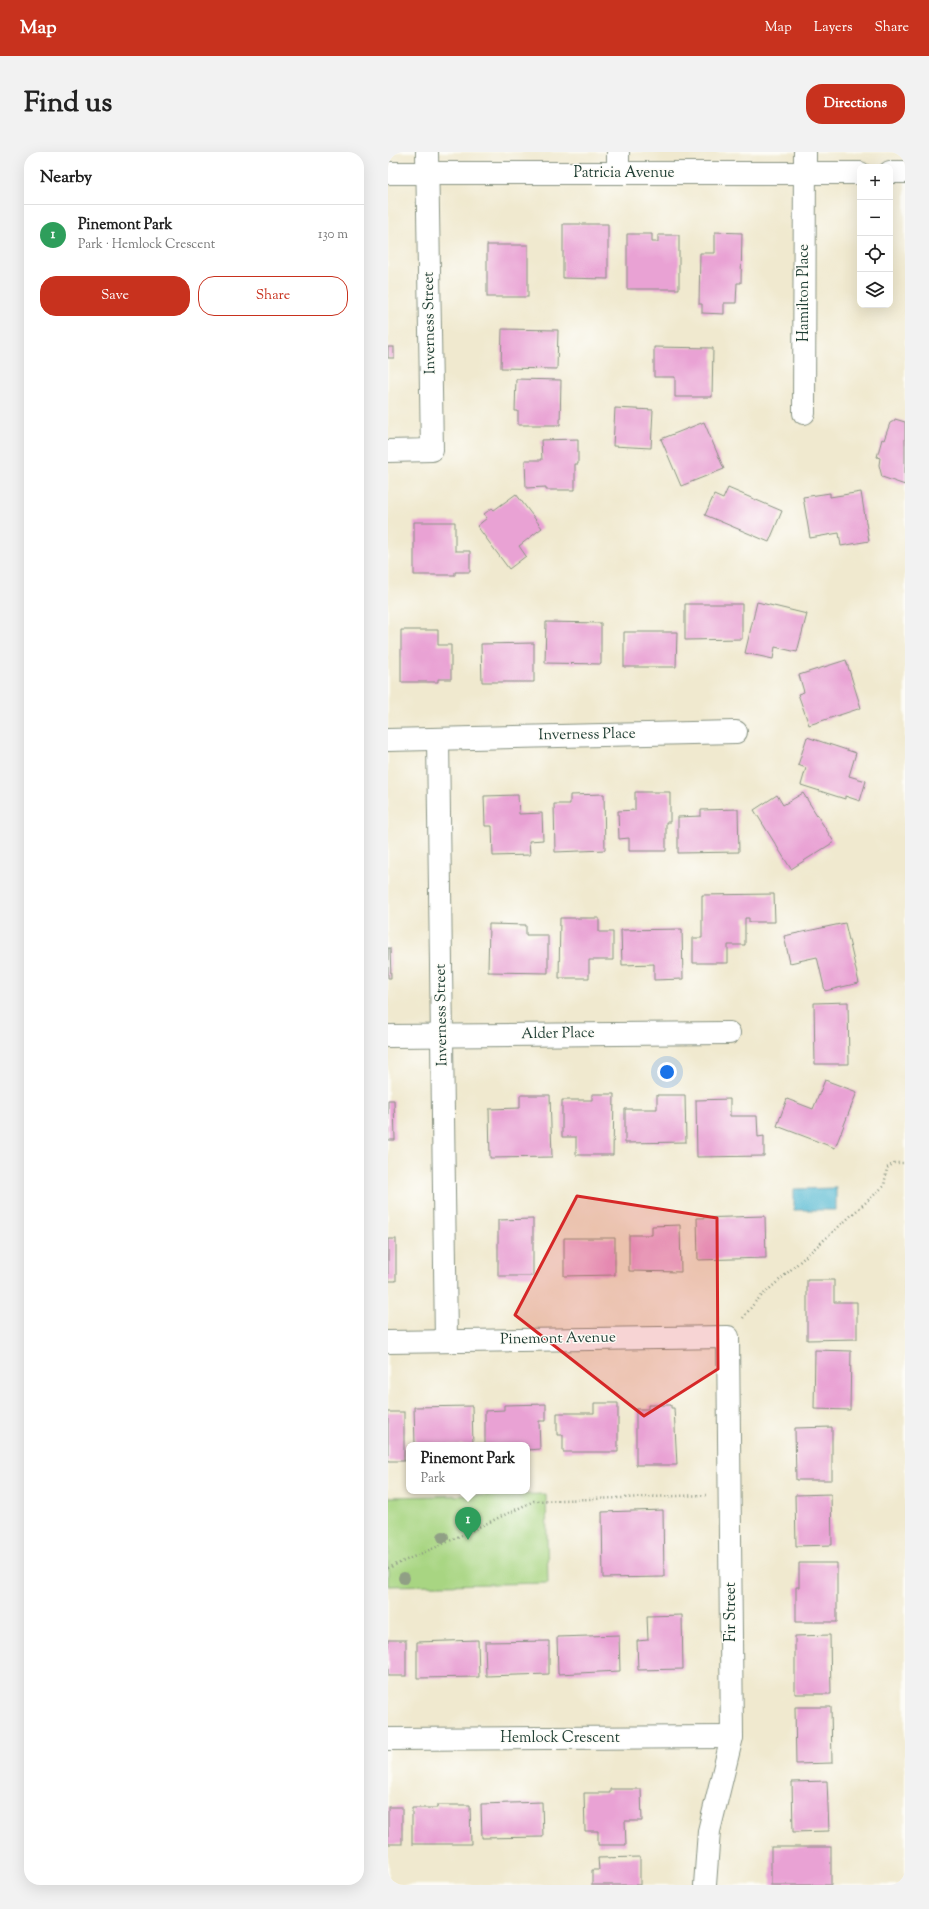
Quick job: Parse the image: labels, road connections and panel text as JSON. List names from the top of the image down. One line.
{"streets":{"street":["Patricia Avenue","Hamilton Place","Inverness Street","Inverness Place","Alder Place","Pinemont Avenue","Fir Street","Hemlock Crescent"]},"crossings":[["Patricia Avenue","Hamilton Place"],["Patricia Avenue","Inverness Street"],["Inverness Street","Inverness Place"],["Inverness Street","Alder Place"],["Inverness Street","Pinemont Avenue"],["Pinemont Avenue","Fir Street"],["Fir Street","Hemlock Crescent"]],"page":{"header":"Map","nav":["Map","Layers","Share"],"title":"Find us","buttons":["Directions",["Save","Share"]],"heading":"Nearby","map_buttons":["+","−"],"list":[{"mark":"1","name":"Pinemont Park","note":"Park · Hemlock Crescent","value":"130 m"}],"popup":["Pinemont Park","Park"],"pins":"1"}}
